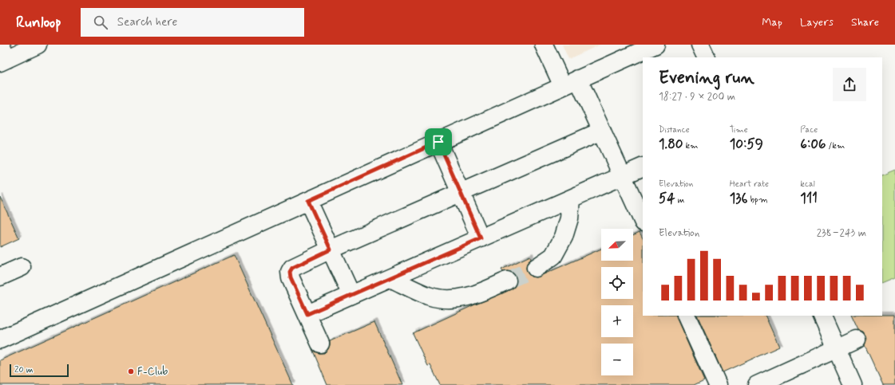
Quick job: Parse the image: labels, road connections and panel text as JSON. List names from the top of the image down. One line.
{"places":["F-Club"],"scale_bar":"20 m","north":"bottom left","page":{"header":"Runloop","search":"Search here","nav":["Map","Layers","Share"],"heading":["Evening run","18:27 · 9 × 200 m"],"stats":[["Distance","1.80 km"],["Time","10:59"],["Pace","6:06 /km"],["Elevation","54 m"],["Heart rate","136 bpm"],["kcal","111"]],"chart":["Elevation","238–243 m"],"map_buttons":["+","−"],"scale":"20 m"}}
